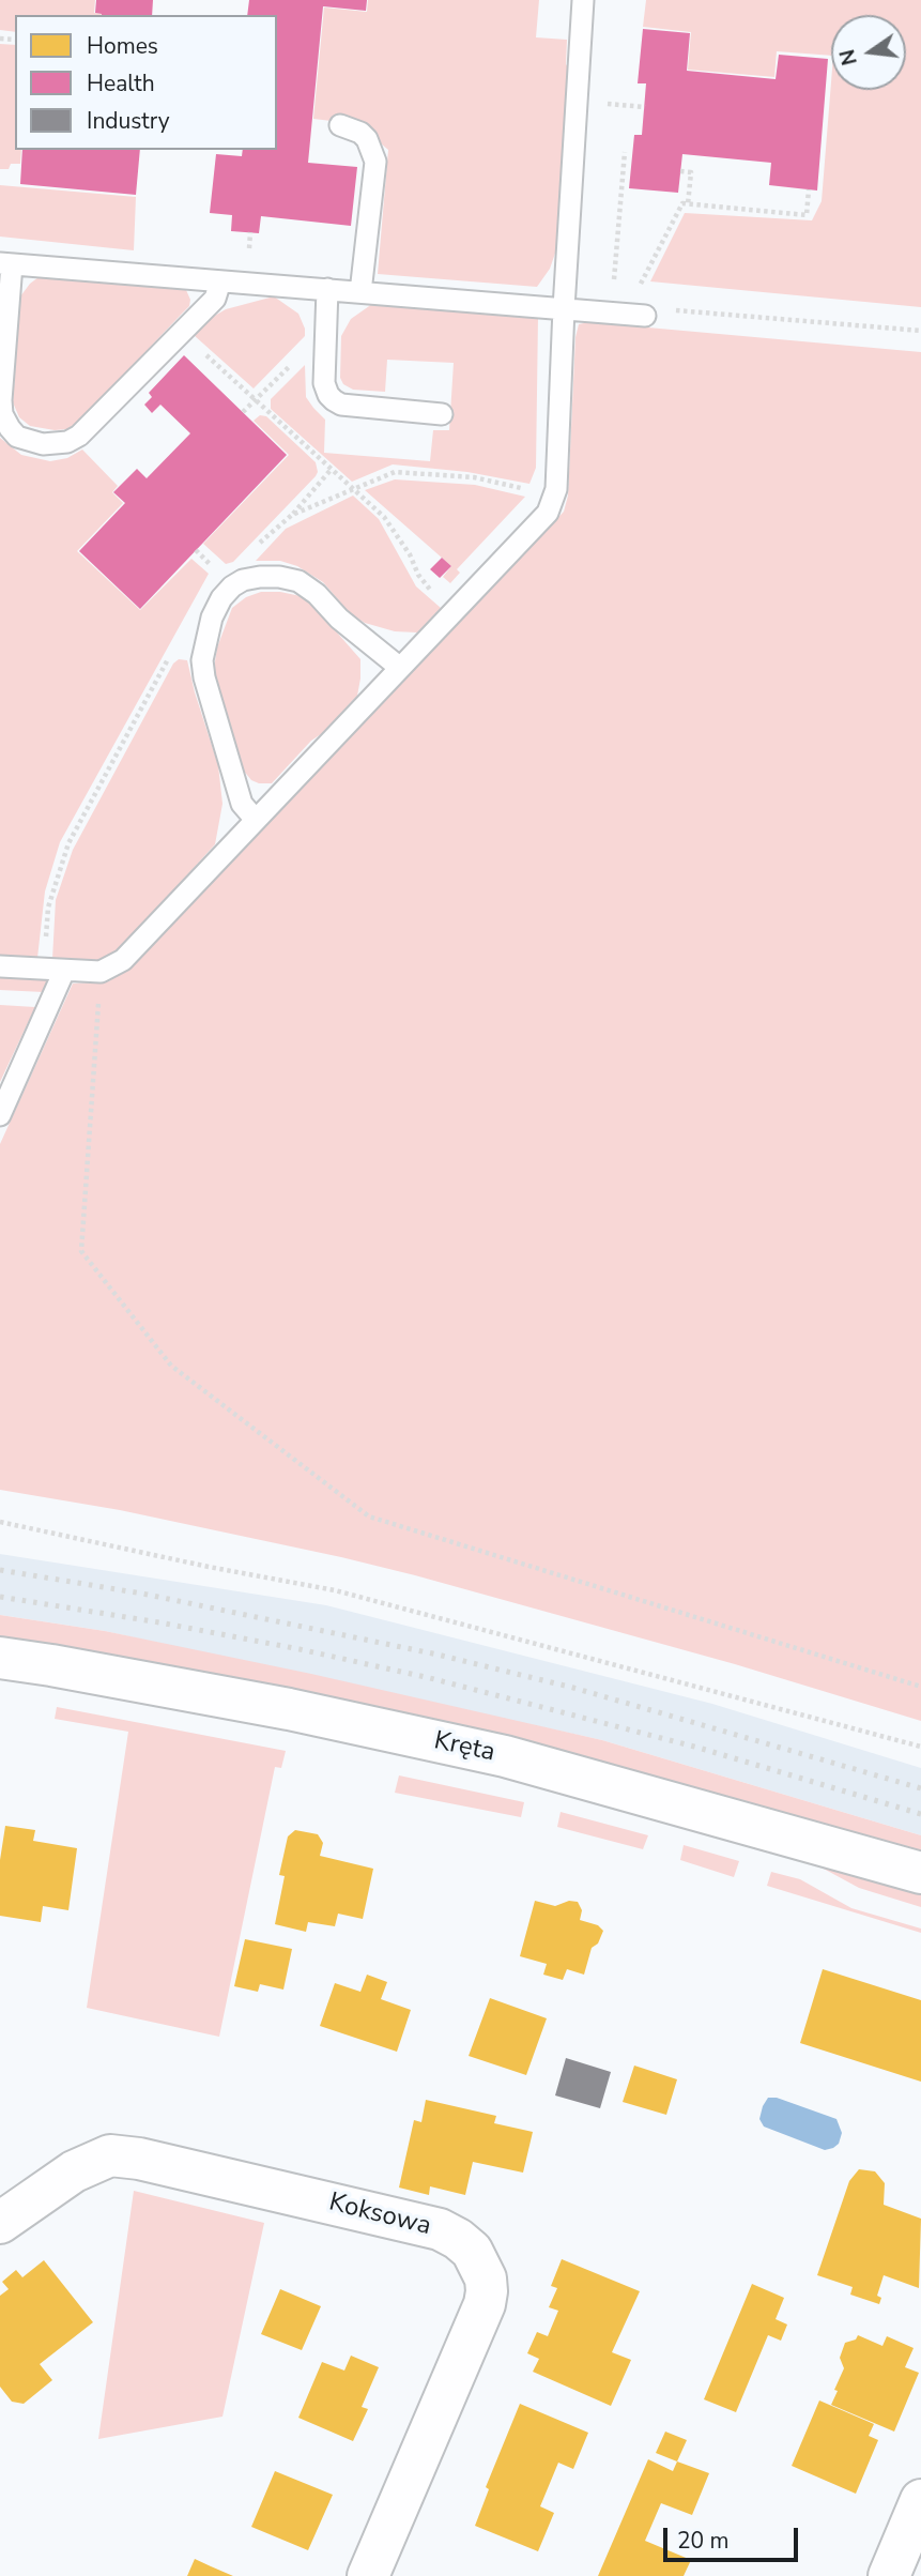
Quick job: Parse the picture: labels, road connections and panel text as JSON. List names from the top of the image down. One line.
{"streets":{"street":["Kręta","Koksowa"]},"legend":["Homes","Health","Industry"],"scale_bar":"20 m","north":"left"}
